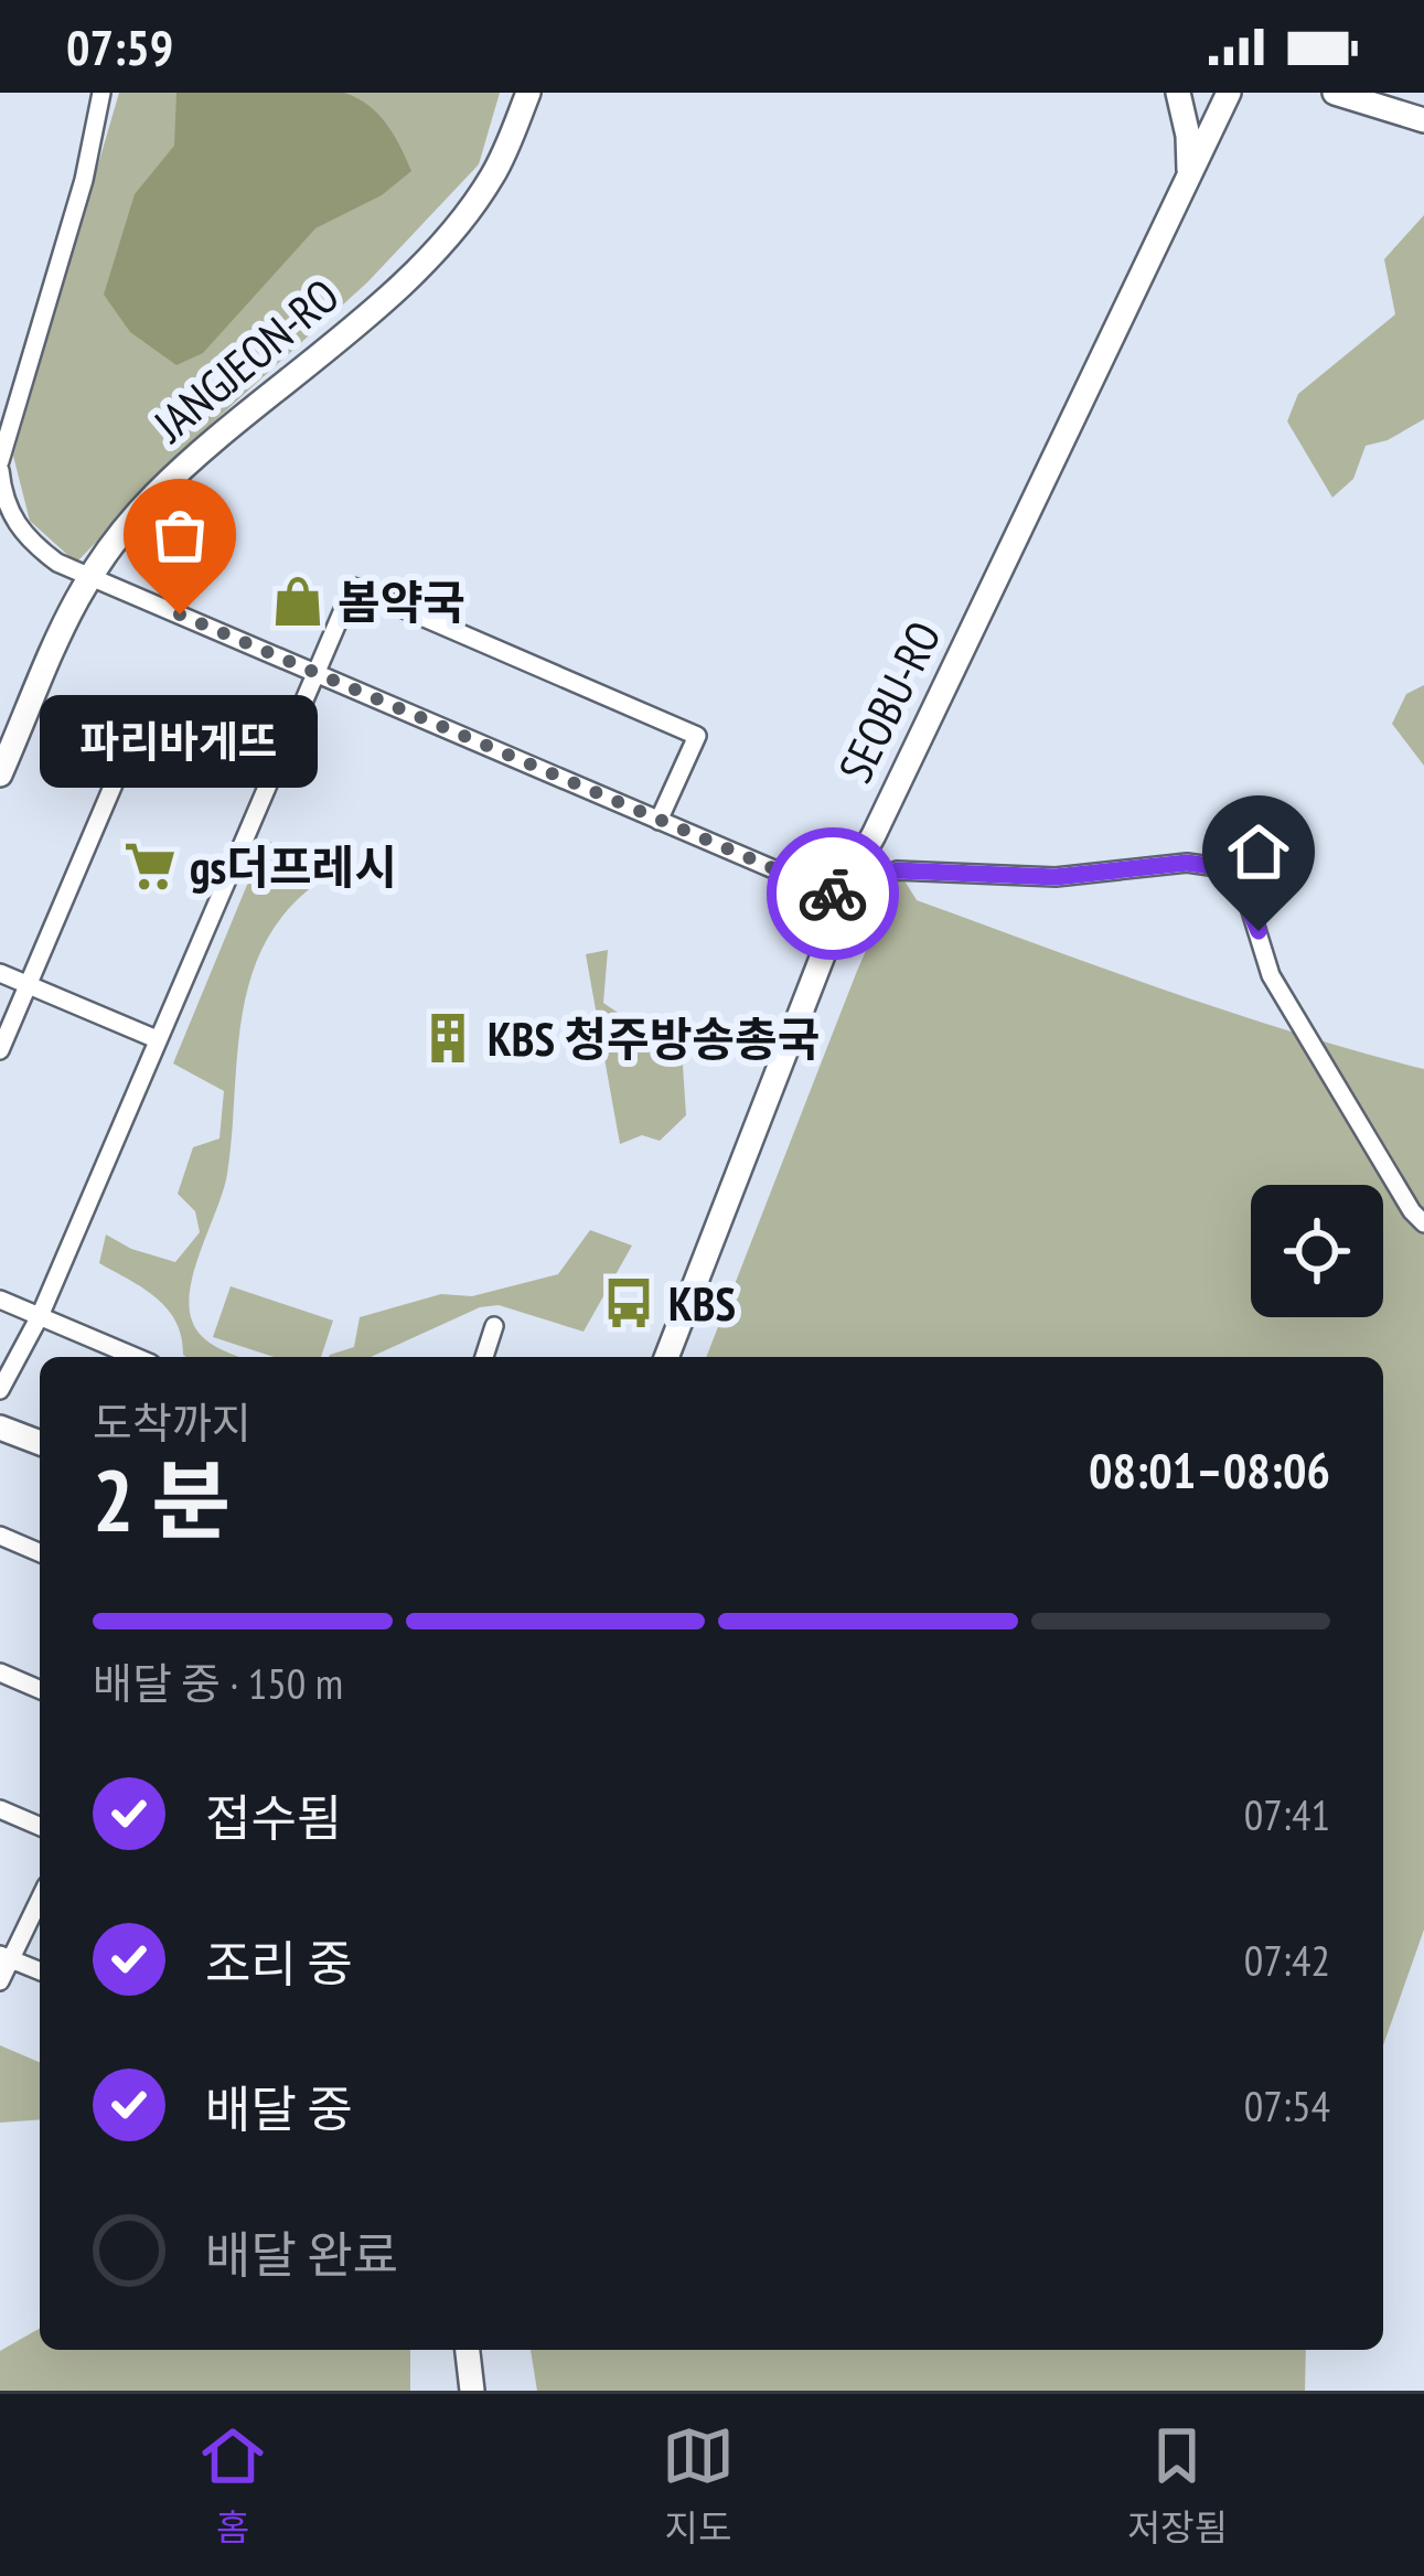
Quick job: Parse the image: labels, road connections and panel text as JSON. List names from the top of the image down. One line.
{"streets":{"main road":["JANGJEON-RO","SEOBU-RO"]},"places":{"shop":["봄약국"],"other":["파리바게뜨"],"supermarket":["gs더프레시"],"building":["KBS 청주방송총국"],"bus stop":["KBS"]},"page":{"status":"07:59","bubble":"파리바게뜨","heading":["2 분","도착까지","08:01–08:06"],"bar":"배달 중 · 150 m","list":[["접수됨","07:41"],["조리 중","07:42"],["배달 중","07:54"],"배달 완료"],"tabs":["홈","지도","저장됨"]}}
